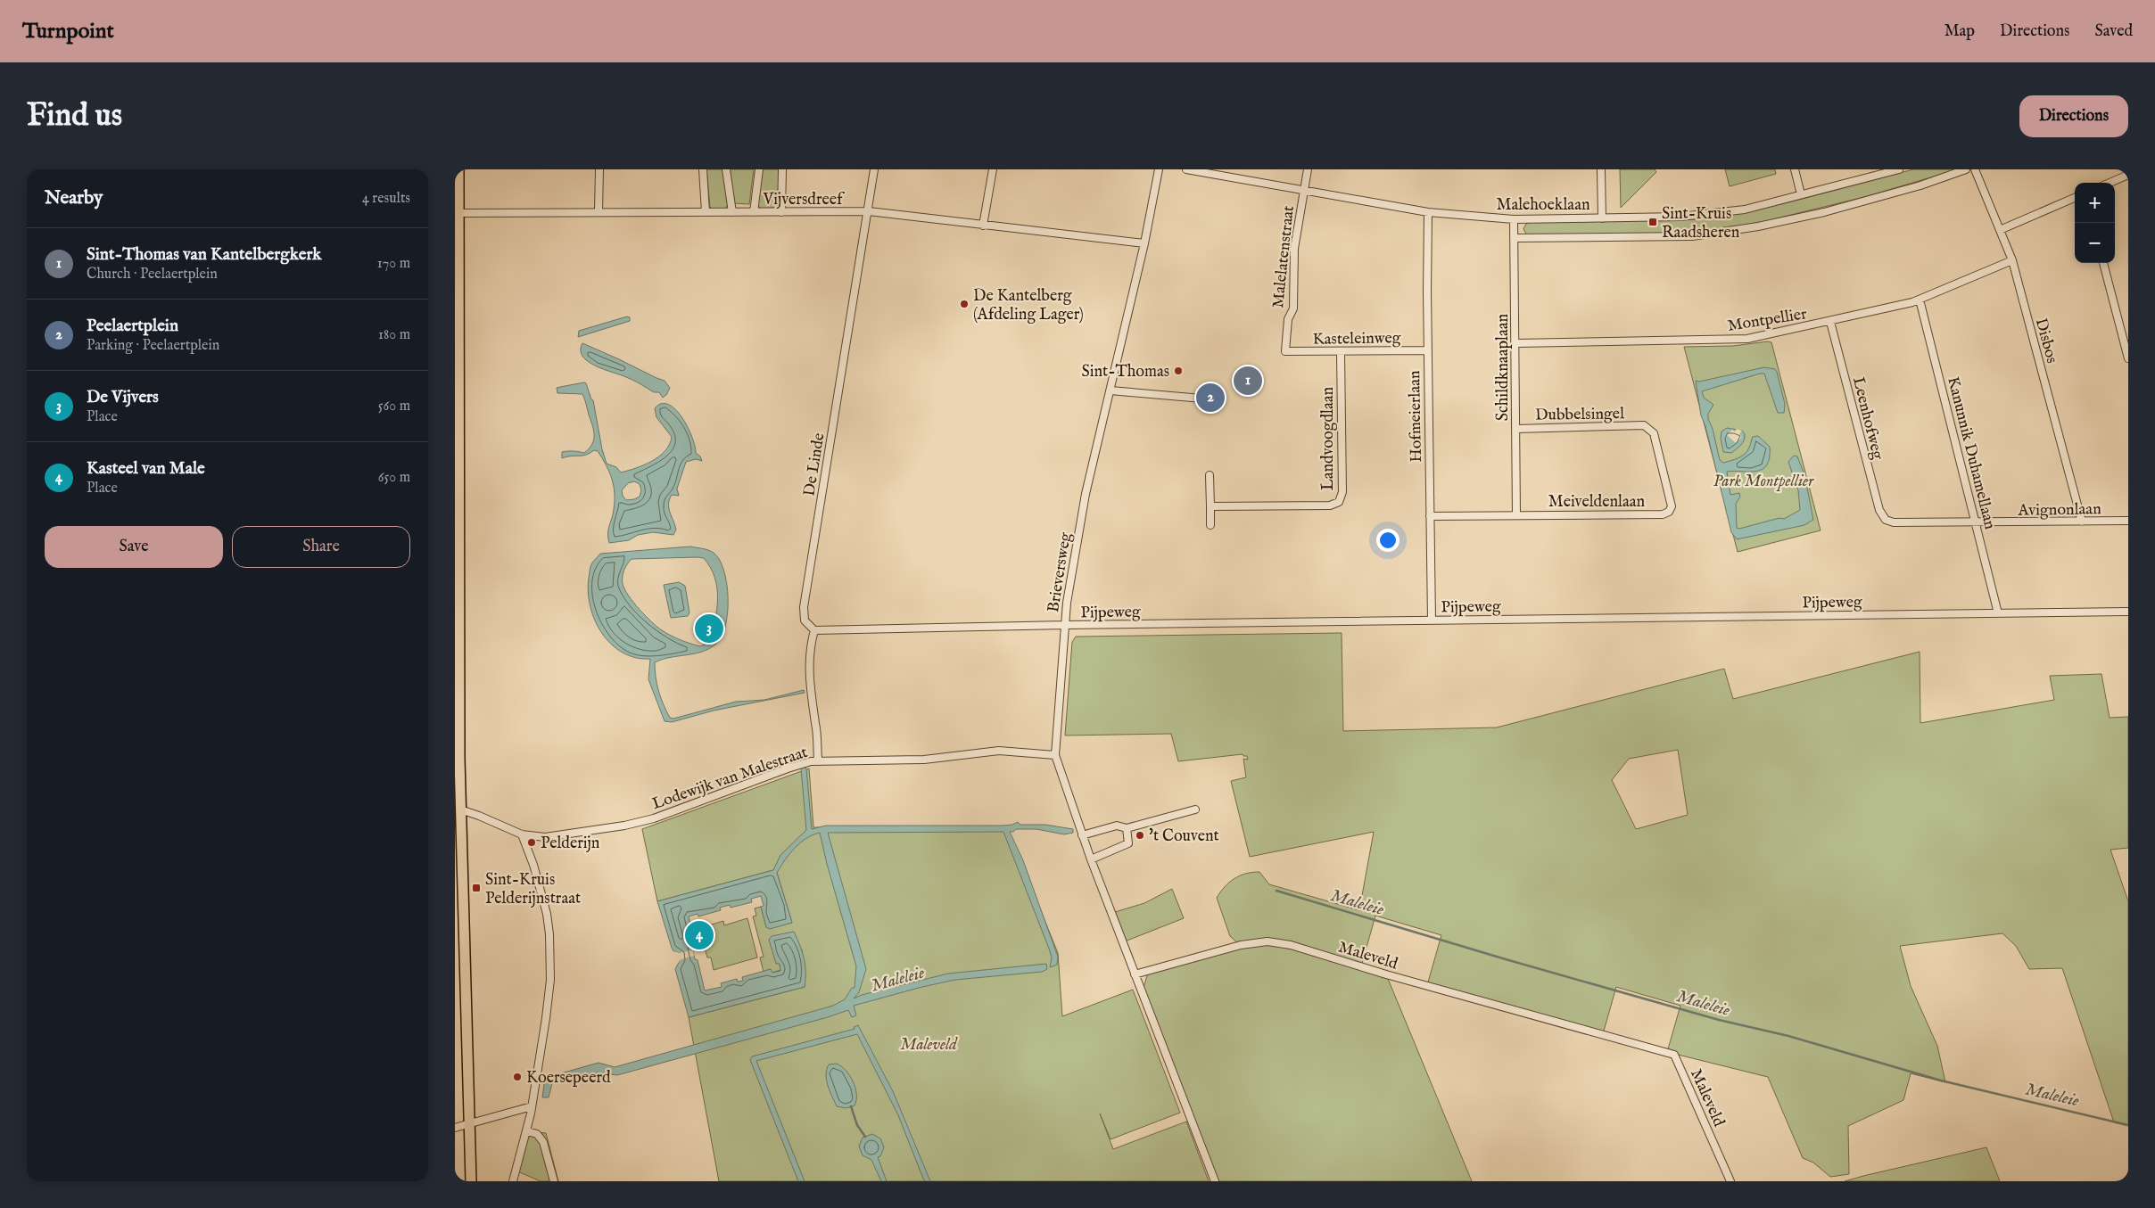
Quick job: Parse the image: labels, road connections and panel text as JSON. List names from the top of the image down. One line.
{"streets":{"street":["Vijversdreef","Malehoeklaan","Malelatenstraat","Montpellier","Kasteleinweg","Disbos","Schildknaaplaan","Dubbelsingel","Hofmeierlaan","Leenhofweg","Landvoogdlaan","Kanunnik Duhamellaan","De Linde","Meiveldenlaan","Avignonlaan","Brieversweg","Pijpeweg","Lodewijk van Malestraat","Maleveld"]},"crossings":[["Vijversdreef","De Linde"],["Vijversdreef","Brieversweg"],["Malehoeklaan","Malelatenstraat"],["Malehoeklaan","Schildknaaplaan"],["Malehoeklaan","Hofmeierlaan"],["Malelatenstraat","Kasteleinweg"],["Montpellier","Disbos"],["Montpellier","Schildknaaplaan"],["Montpellier","Leenhofweg"],["Montpellier","Kanunnik Duhamellaan"],["Kasteleinweg","Hofmeierlaan"],["Kasteleinweg","Landvoogdlaan"],["Disbos","Avignonlaan"],["Schildknaaplaan","Dubbelsingel"],["Schildknaaplaan","Meiveldenlaan"],["Dubbelsingel","Meiveldenlaan"],["Hofmeierlaan","Meiveldenlaan"],["Hofmeierlaan","Pijpeweg"],["Leenhofweg","Avignonlaan"],["Kanunnik Duhamellaan","Avignonlaan"],["Kanunnik Duhamellaan","Pijpeweg"],["De Linde","Pijpeweg"],["Brieversweg","Pijpeweg"],["Brieversweg","Lodewijk van Malestraat"],["Brieversweg","Maleveld"]],"water":["Maleleie"],"parks":["Park Montpellier","Maleveld"],"places":{"transit":["Sint-Kruis Raadsheren","Sint-Kruis Pelderijnstraat"],"other":["De Kantelberg (Afdeling Lager)","Sint-Thomas","'t Couvent","Pelderijn","Koersepeerd"]},"page":{"header":"Turnpoint","nav":["Map","Directions","Saved"],"buttons":["Directions",["Save","Share"]],"title":"Find us","heading":["Nearby","4 results"],"map_buttons":["+","−"],"list":[{"mark":"1","name":"Sint-Thomas van Kantelbergkerk","note":"Church · Peelaertplein","value":"170 m"},{"mark":"2","name":"Peelaertplein","note":"Parking · Peelaertplein","value":"180 m"},{"mark":"3","name":"De Vijvers","note":"Place","value":"560 m"},{"mark":"4","name":"Kasteel van Male","note":"Place","value":"650 m"}],"pins":["1","2","3","4"]}}
